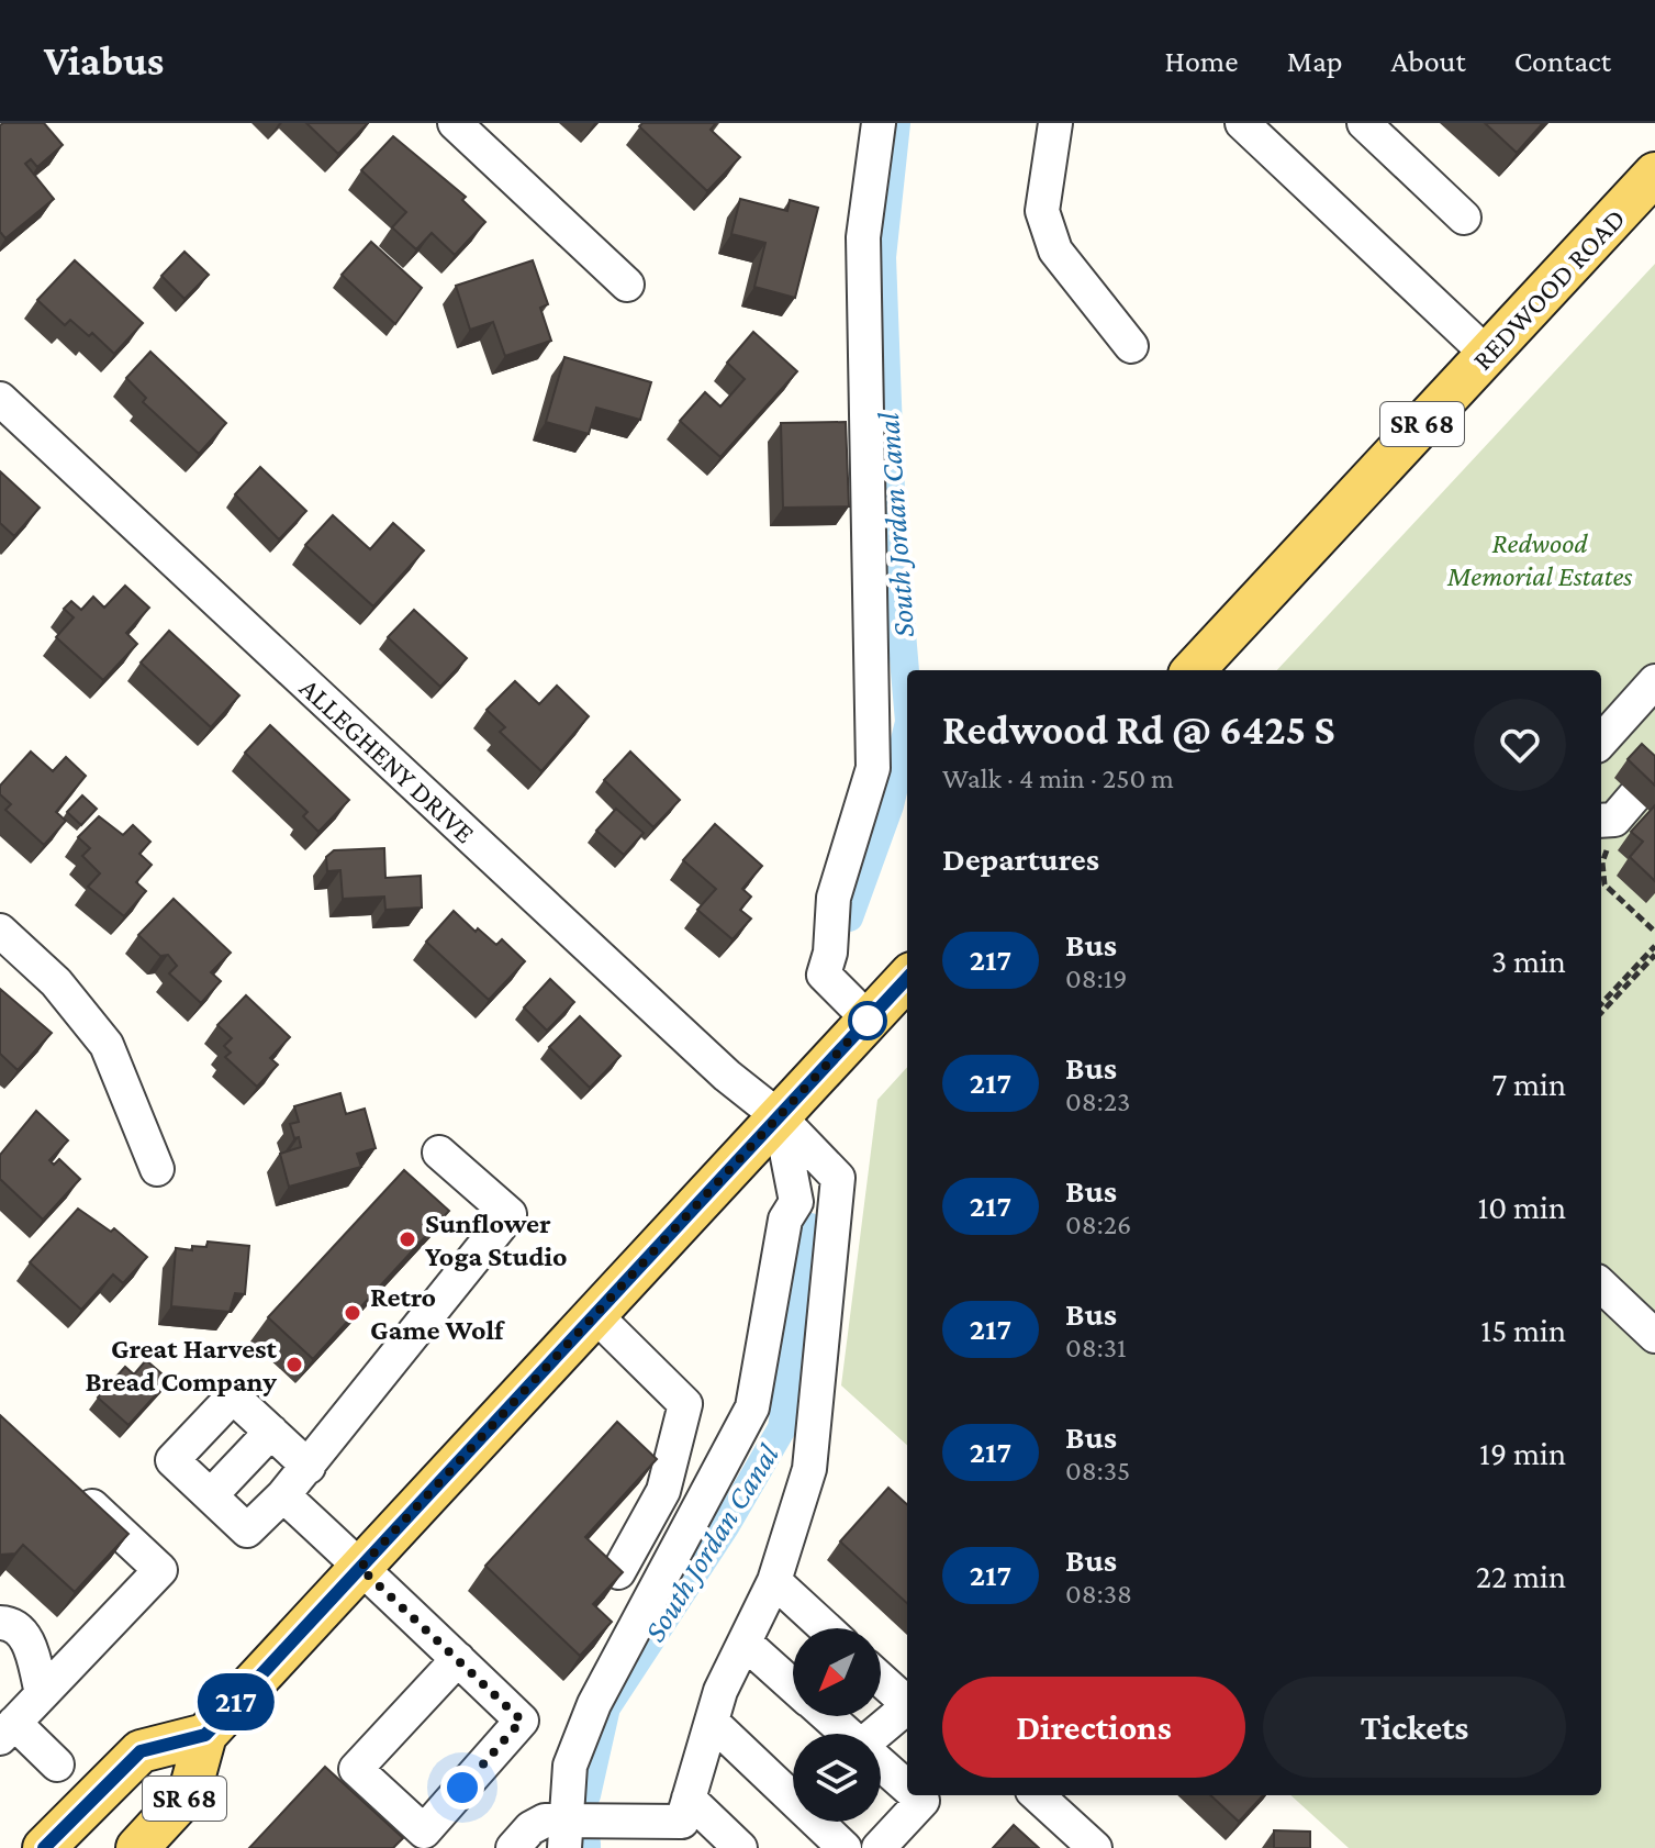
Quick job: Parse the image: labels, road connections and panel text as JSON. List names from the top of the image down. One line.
{"streets":{"main road":["REDWOOD ROAD","SR 68"],"street":["ALLEGHENY DRIVE"]},"crossings":[["SR 68","ALLEGHENY DRIVE"]],"water":["South Jordan Canal"],"parks":["Redwood Memorial Estates"],"places":["Sunflower Yoga Studio","Retro Game Wolf","Great Harvest Bread Company"],"lines":["bus line 217"],"north":"bottom left","page":{"header":"Viabus","nav":["Home","Map","About","Contact"],"on_map":"217","heading":[["Redwood Rd @ 6425 S","Walk · 4 min · 250 m"],"Departures"],"list":[{"mark":"217","name":"Bus","note":"08:19","value":"3 min"},{"mark":"217","name":"Bus","note":"08:23","value":"7 min"},{"mark":"217","name":"Bus","note":"08:26","value":"10 min"},{"mark":"217","name":"Bus","note":"08:31","value":"15 min"},{"mark":"217","name":"Bus","note":"08:35","value":"19 min"},{"mark":"217","name":"Bus","note":"08:38","value":"22 min"}],"buttons":["Directions","Tickets"]}}
